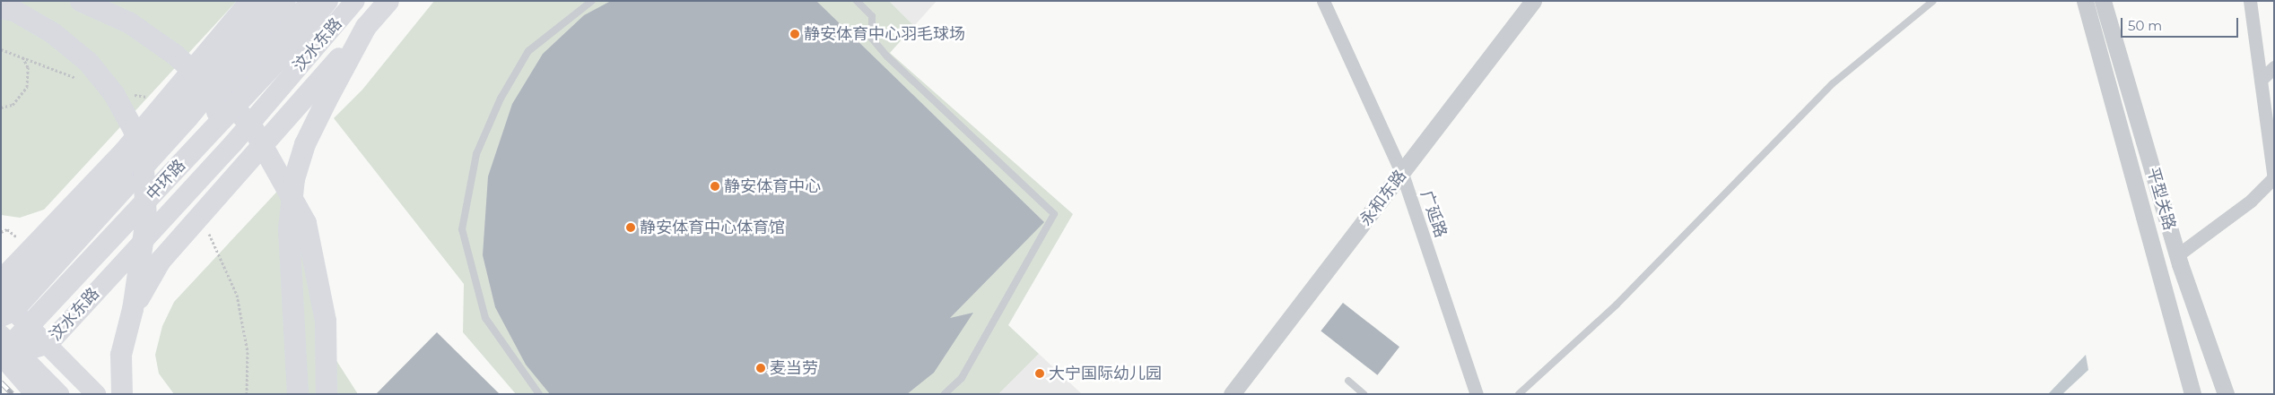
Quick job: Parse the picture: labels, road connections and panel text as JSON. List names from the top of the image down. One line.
{"streets":{"highway":["中环路"],"main road":["汶水东路"],"street":["永和东路","平型关路","广延路"]},"crossings":[["汶水东路","中环路"],["永和东路","广延路"]],"places":["静安体育中心羽毛球场","静安体育中心","静安体育中心体育馆","麦当劳","大宁国际幼儿园"],"scale_bar":"50 m"}
